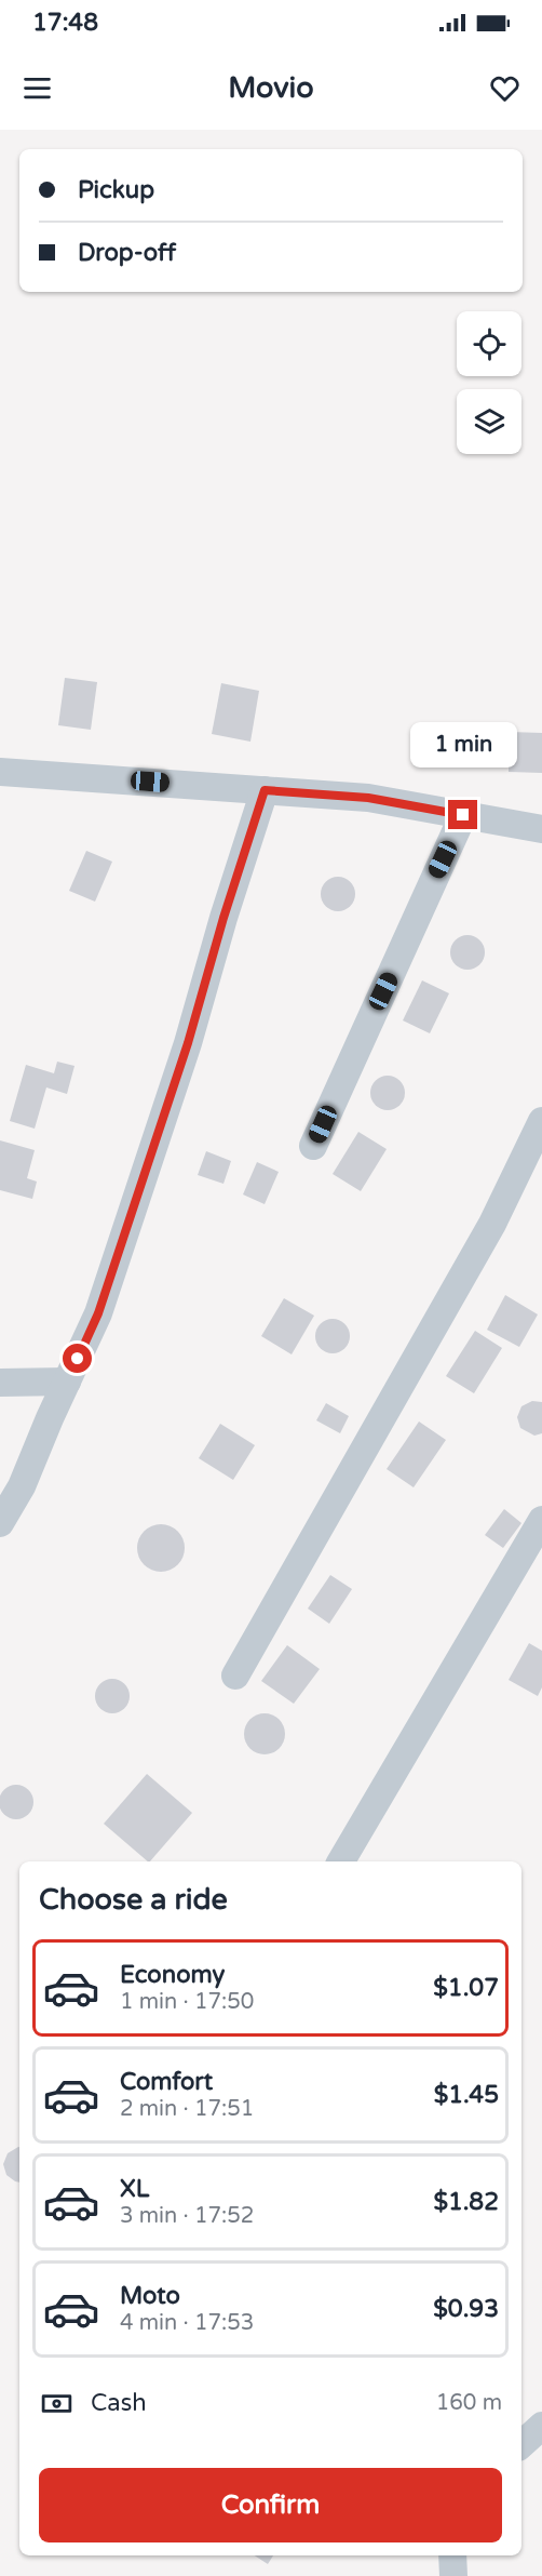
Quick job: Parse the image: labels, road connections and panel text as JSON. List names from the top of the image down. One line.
{"page":{"status":"17:48","header":"Movio","banner":["Pickup","Drop-off"],"bubble":"1 min","heading":"Choose a ride","list":[{"name":"Economy","note":"1 min · 17:50","value":"$1.07"},{"name":"Comfort","note":"2 min · 17:51","value":"$1.45"},{"name":"XL","note":"3 min · 17:52","value":"$1.82"},{"name":"Moto","note":"4 min · 17:53","value":"$0.93"}],"pay":["Cash","160 m"],"buttons":"Confirm"}}
